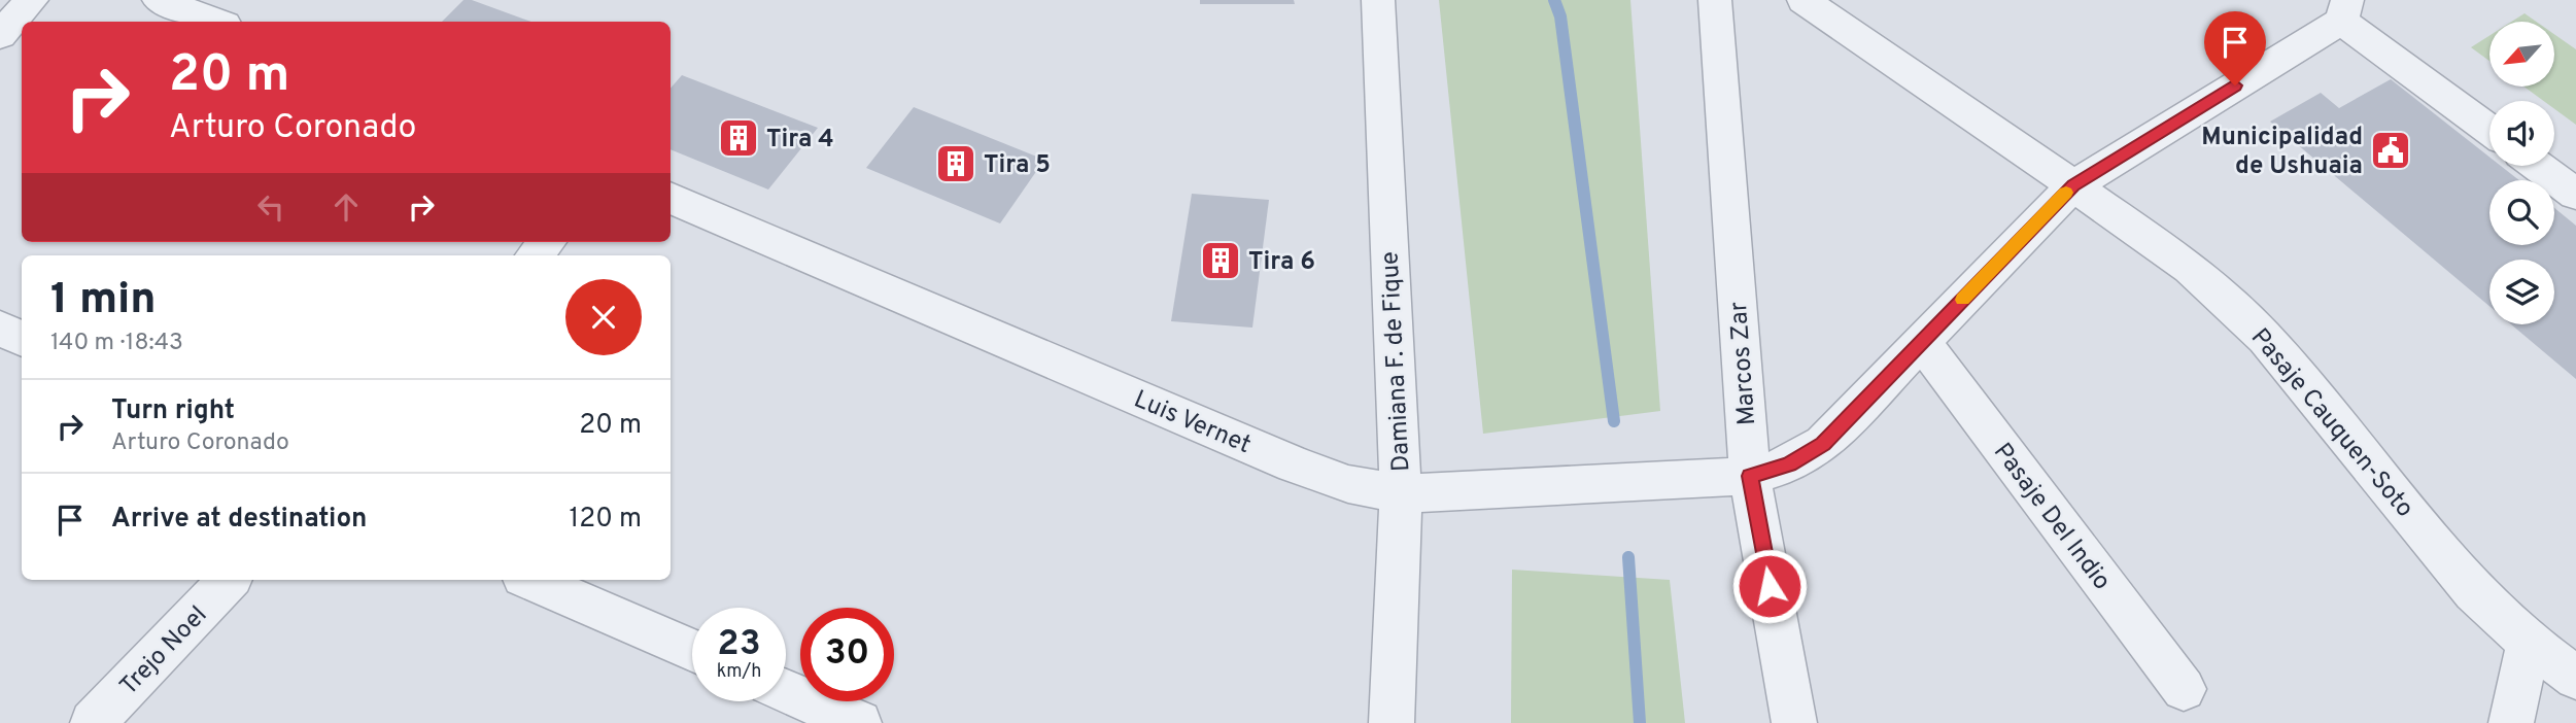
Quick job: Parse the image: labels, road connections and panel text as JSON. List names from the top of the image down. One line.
{"streets":{"street":["Damiana F. de Fique","Marcos Zar","Luis Vernet","Pasaje Cauquen-Soto","Pasaje Del Indio","Trejo Noel"]},"crossings":[["Damiana F. de Fique","Luis Vernet"],["Marcos Zar","Luis Vernet"],["Luis Vernet","Pasaje Cauquen-Soto"],["Luis Vernet","Pasaje Del Indio"]],"places":{"building":["Tira 4","Tira 5","Tira 6"],"public building":["Municipalidad de Ushuaia"]},"north":"bottom left","page":{"turn":["20 m","Arturo Coronado"],"heading":["1 min","140 m · 18:43"],"list":[{"name":"Turn right","note":"Arturo Coronado","value":"20 m"},{"name":"Arrive at destination","value":"120 m"}],"speed":"23 km/h","limit":"30"}}
